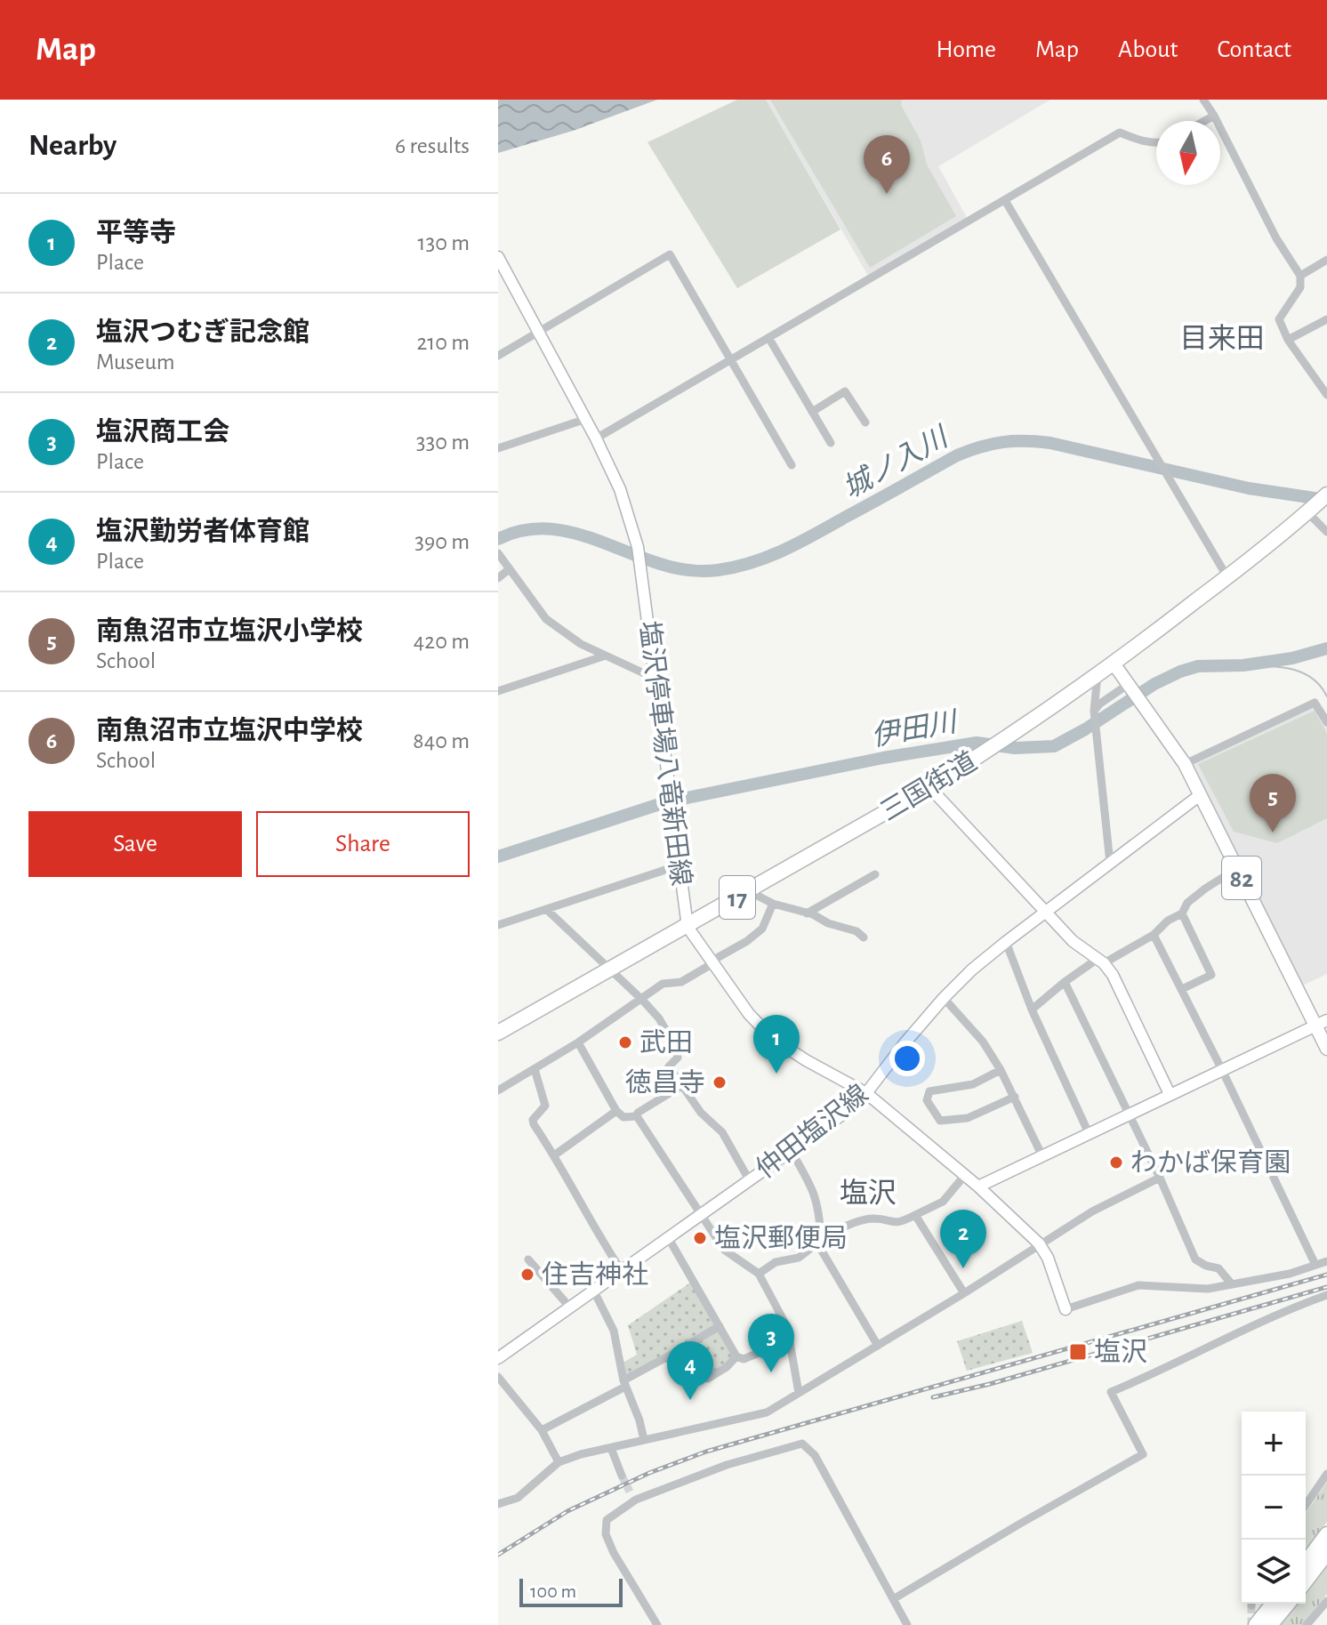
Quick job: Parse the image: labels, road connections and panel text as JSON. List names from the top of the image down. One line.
{"streets":{"highway":["三国街道","17"],"main road":["塩沢停車場八竜新田線","82","仲田塩沢線"]},"crossings":[["塩沢停車場八竜新田線","三国街道"],["三国街道","82"],["82","仲田塩沢線"]],"districts":["目来田","塩沢"],"water":["城ノ入川","伊田川"],"places":{"other":["武田","徳昌寺","わかば保育園","塩沢郵便局","住吉神社"],"transit":["塩沢"]},"scale_bar":"100 m","north":"bottom","page":{"header":"Map","nav":["Home","Map","About","Contact"],"heading":["Nearby","6 results"],"pins":["6","5","1","2","3","4"],"list":[{"mark":"1","name":"平等寺","note":"Place","value":"130 m"},{"mark":"2","name":"塩沢つむぎ記念館","note":"Museum","value":"210 m"},{"mark":"3","name":"塩沢商工会","note":"Place","value":"330 m"},{"mark":"4","name":"塩沢勤労者体育館","note":"Place","value":"390 m"},{"mark":"5","name":"南魚沼市立塩沢小学校","note":"School","value":"420 m"},{"mark":"6","name":"南魚沼市立塩沢中学校","note":"School","value":"840 m"}],"buttons":["Save","Share"],"map_buttons":["+","−"],"scale":"100 m"}}
